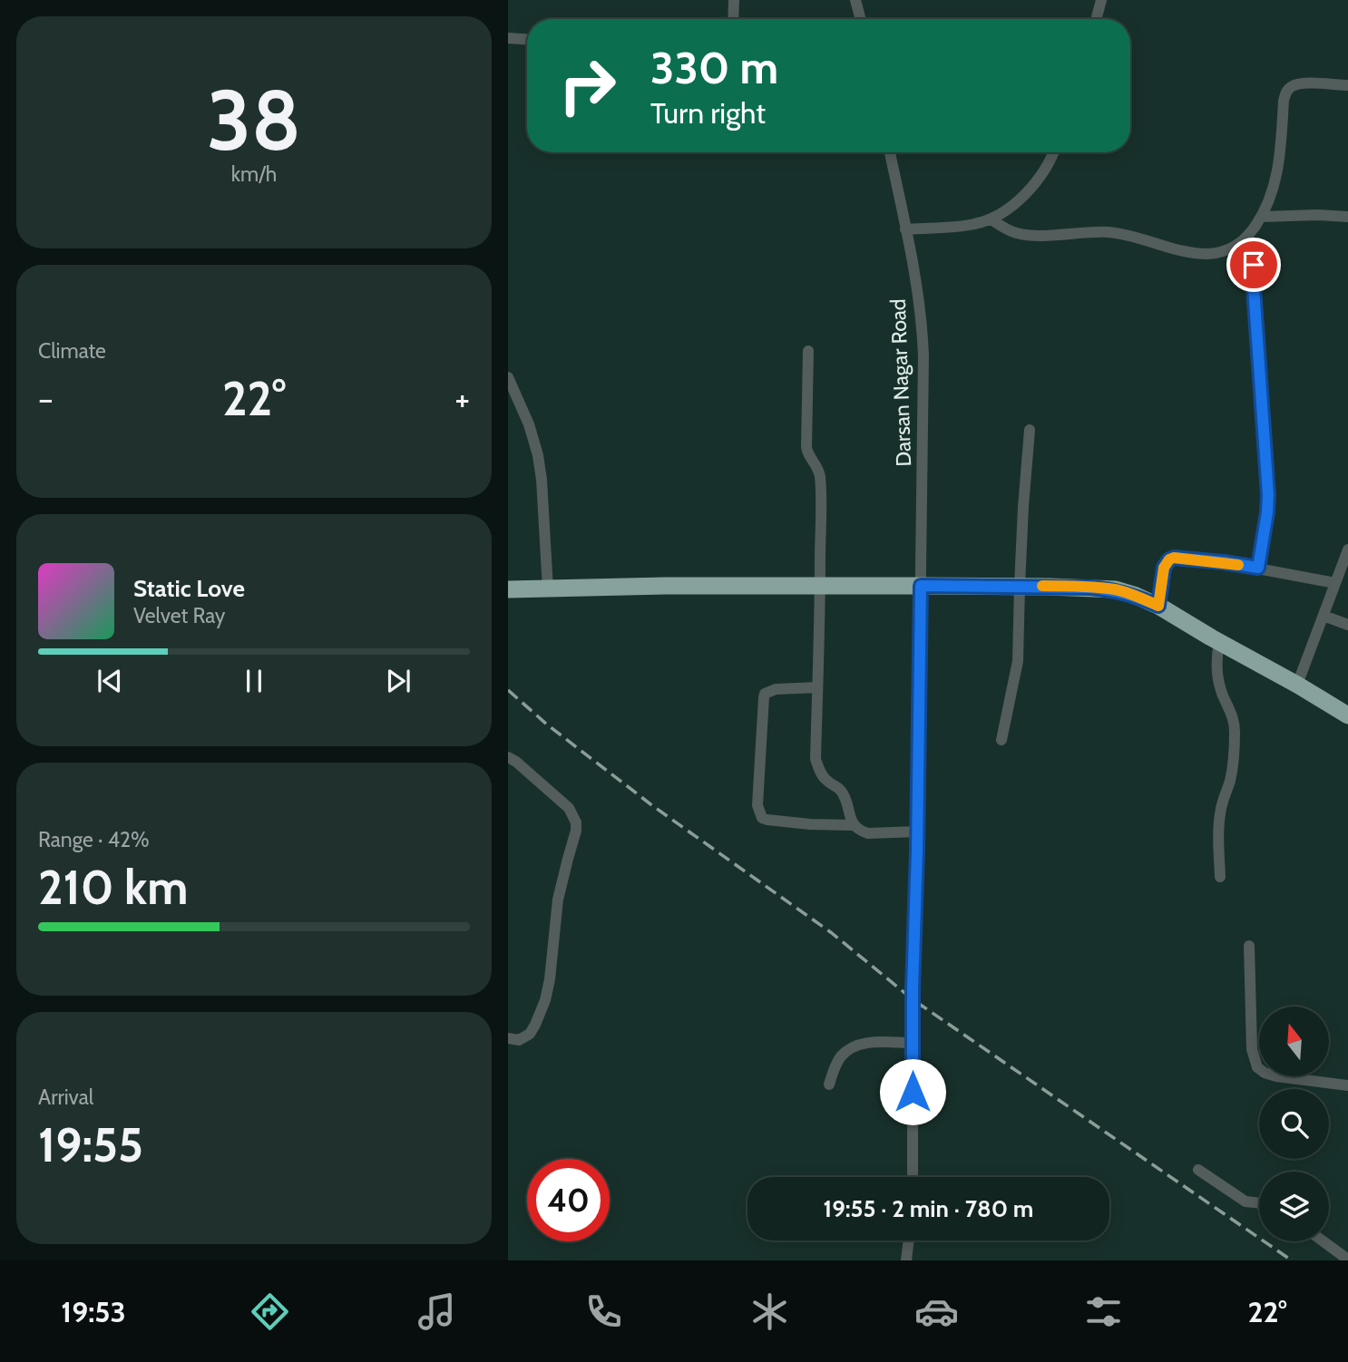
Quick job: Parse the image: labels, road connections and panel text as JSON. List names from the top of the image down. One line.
{"streets":{"street":["Darsan Nagar Road"]},"north":"top","page":{"tile":[["38","km/h"],"Climate",["Range · 42%","210 km"],["Arrival","19:55"]],"turn":["330 m","Turn right"],"heat":["−","22°","+"],"song":["Static Love","Velvet Ray"],"limit":"40","trip":"19:55 · 2 min · 780 m","tabs":["19:53","22°"]}}
